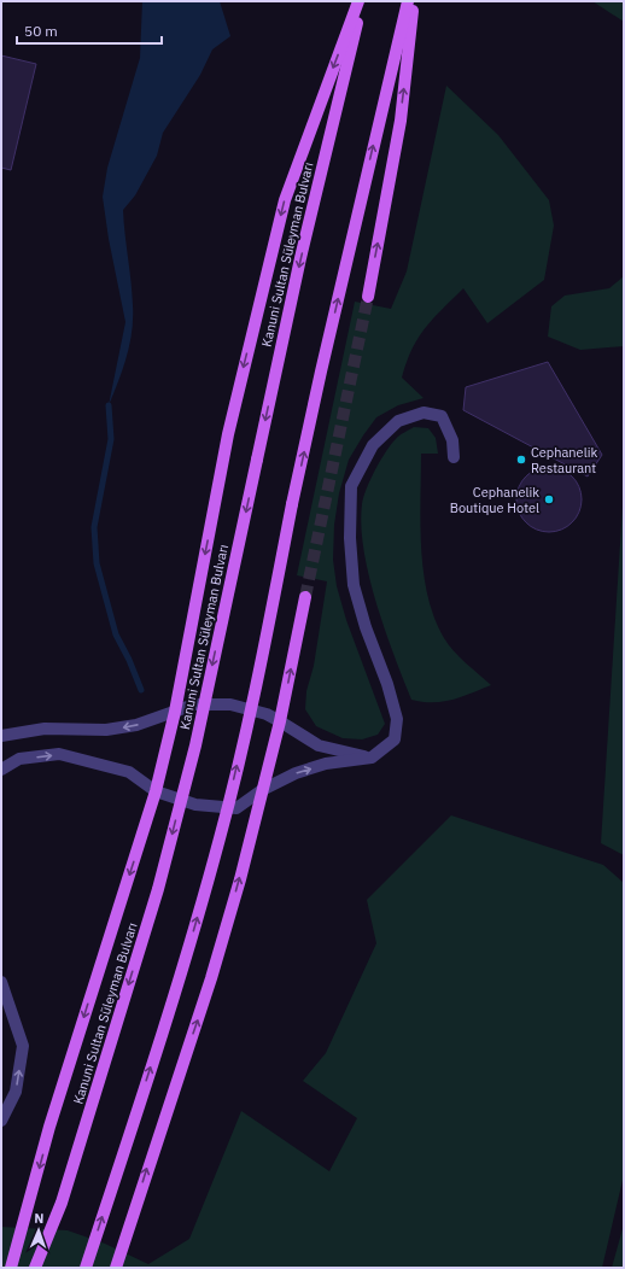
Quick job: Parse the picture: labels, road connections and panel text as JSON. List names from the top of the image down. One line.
{"streets":{"main road":["Kanuni Sultan Süleyman Bulvarı"]},"places":["Cephanelik Restaurant","Cephanelik Boutique Hotel"],"scale_bar":"50 m","north":"top"}
